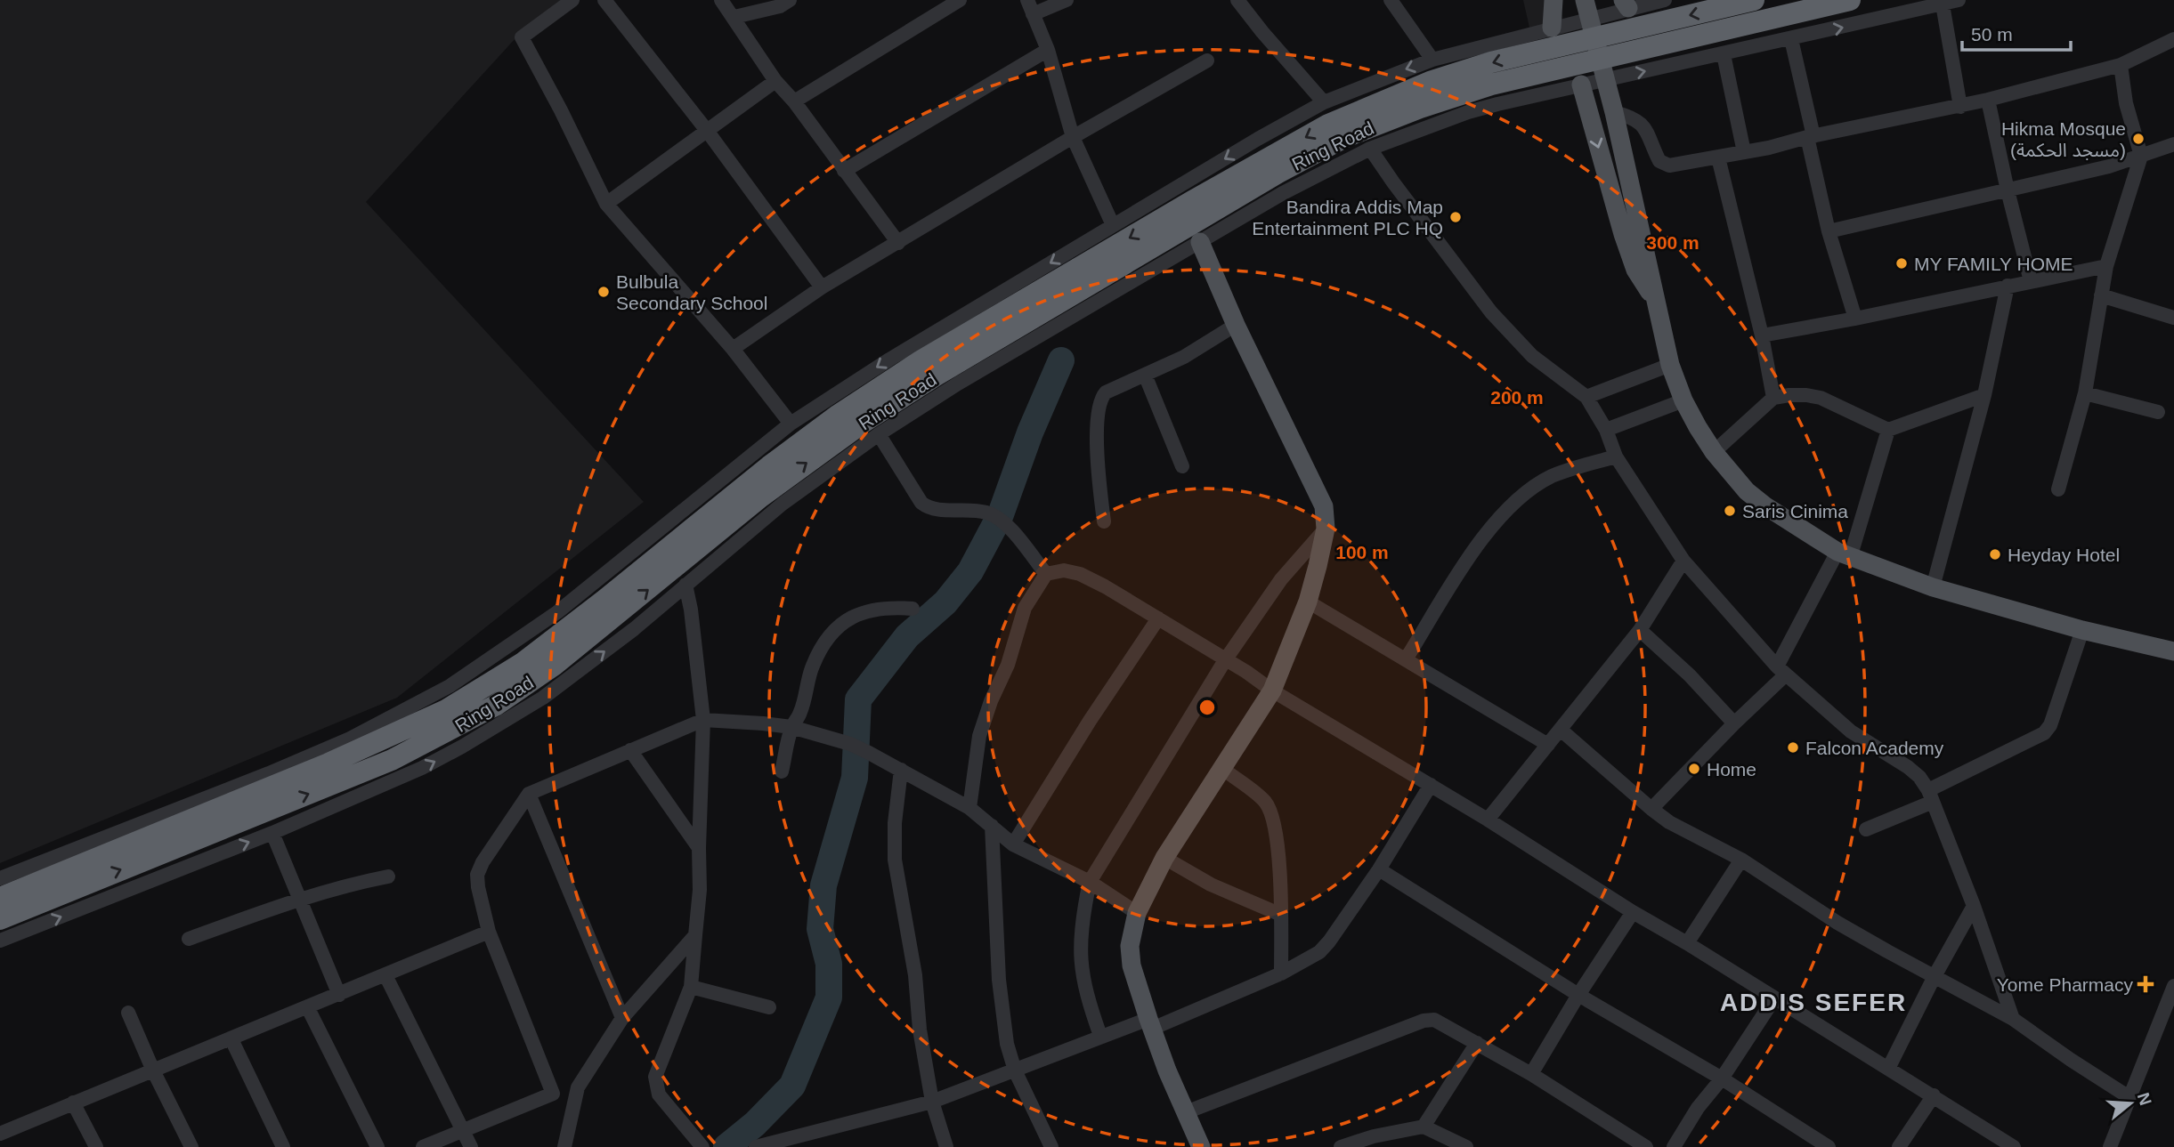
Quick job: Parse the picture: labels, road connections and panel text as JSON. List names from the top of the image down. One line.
{"streets":{"highway":["Ring Road"]},"districts":["ADDIS SEFER"],"places":{"other":["Hikma Mosque (مسجد الحكمة)","Bandira Addis Map Entertainment PLC HQ","MY FAMILY HOME","Bulbula Secondary School","Saris Cinima","Heyday Hotel","Falcon Academy","Home"],"health":["Yome Pharmacy"]},"scale_bar":"50 m","north":"right","rings":["300 m","200 m","100 m"]}
